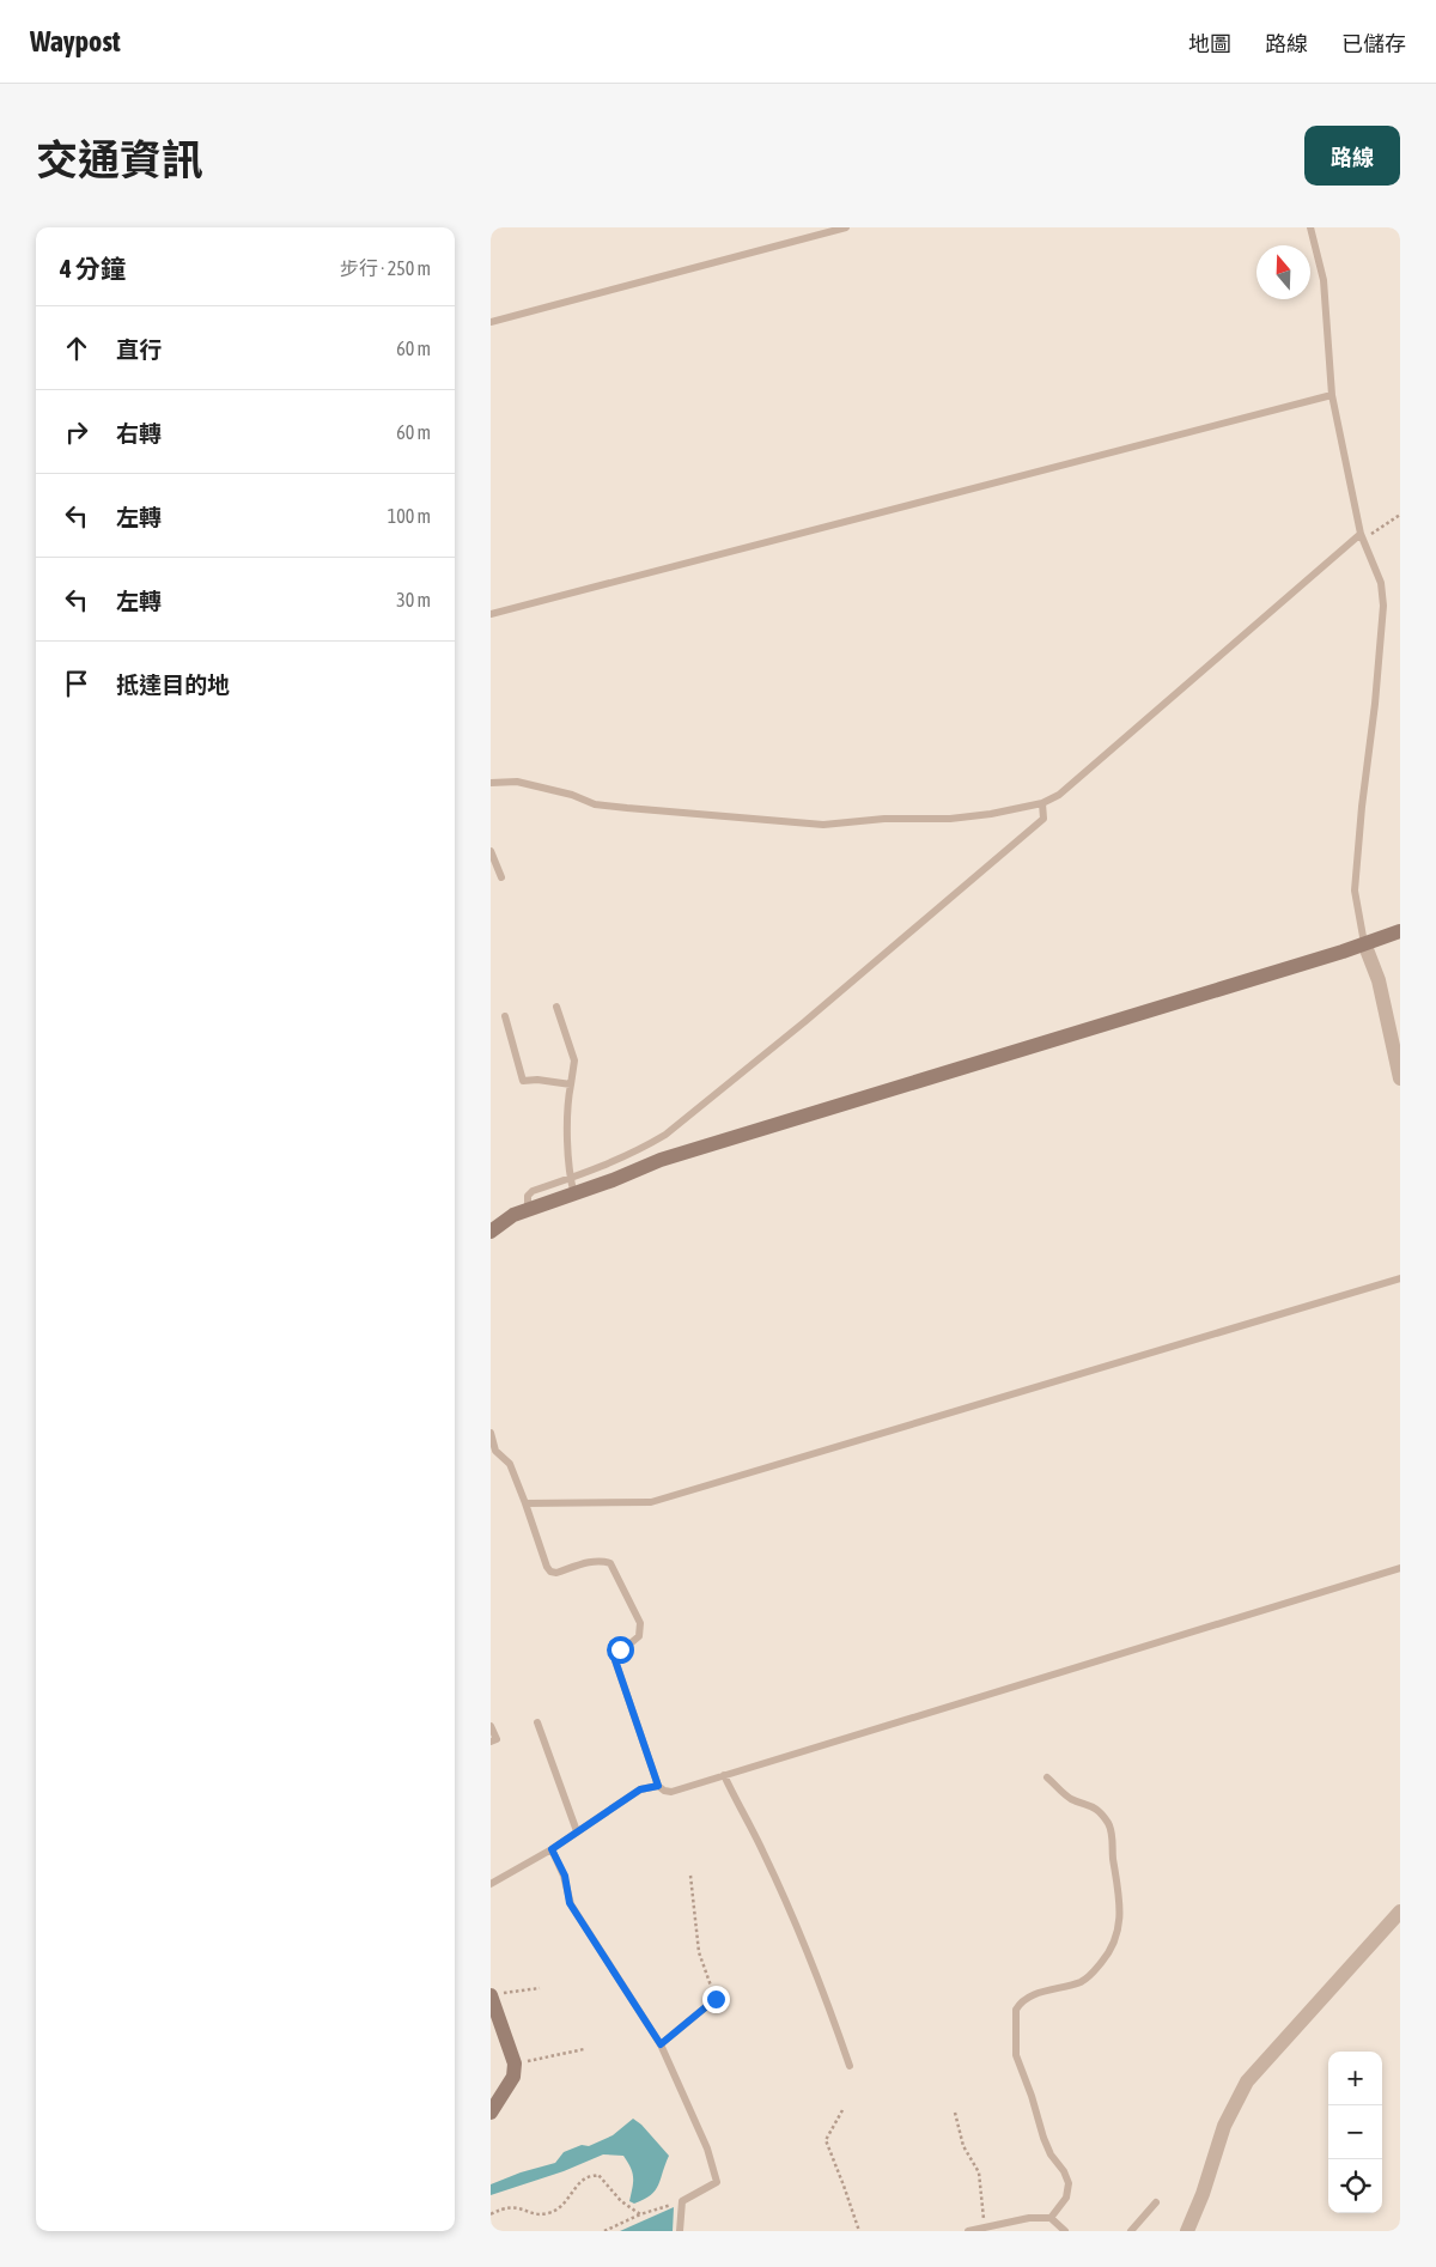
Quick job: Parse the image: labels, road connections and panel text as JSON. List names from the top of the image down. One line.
{"north":"top","page":{"header":"Waypost","nav":["地圖","路線","已儲存"],"title":"交通資訊","buttons":"路線","heading":["4 分鐘","步行 · 250 m"],"list":[["直行","60 m"],["右轉","60 m"],["左轉","100 m"],["左轉","30 m"],"抵達目的地"],"map_buttons":["+","−"]}}
